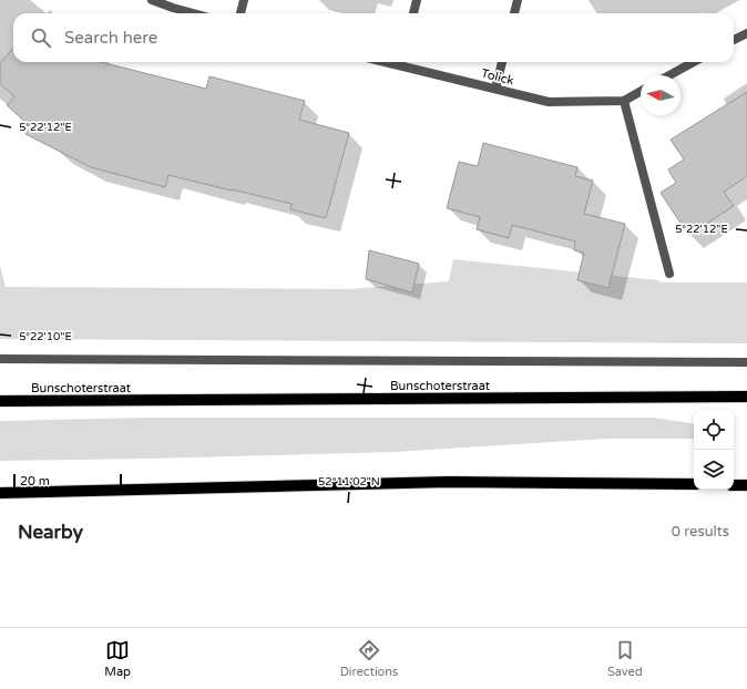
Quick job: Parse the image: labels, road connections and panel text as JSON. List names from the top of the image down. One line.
{"streets":{"main road":["Bunschoterstraat"],"street":["Tolick"]},"scale_bar":"20 m","north":"left","page":{"search":"Search here","scale":"20 m","heading":["Nearby","0 results"],"nav":["Map","Directions","Saved"]},"coordinates":["5°22'12\"E","5°22'10\"E","52°11'02\"N"]}
